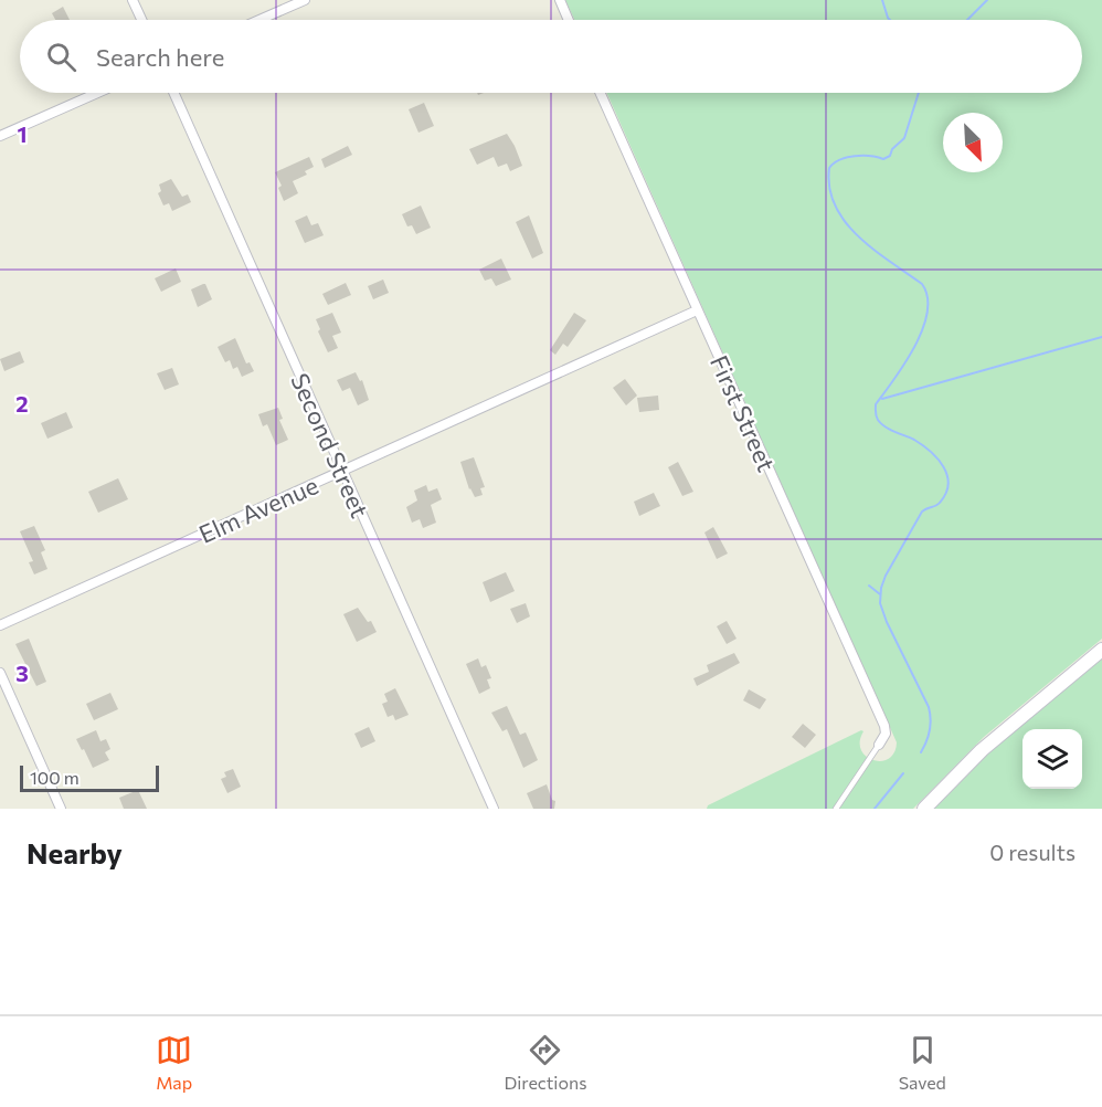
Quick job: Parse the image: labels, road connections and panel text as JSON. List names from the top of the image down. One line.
{"streets":{"street":["First Street","Second Street","Elm Avenue"]},"crossings":[["First Street","Elm Avenue"],["Second Street","Elm Avenue"]],"scale_bar":"100 m","north":"bottom right","page":{"search":"Search here","scale":"100 m","heading":["Nearby","0 results"],"nav":["Map","Directions","Saved"]},"grid":{"rows":["1","2","3"]}}
